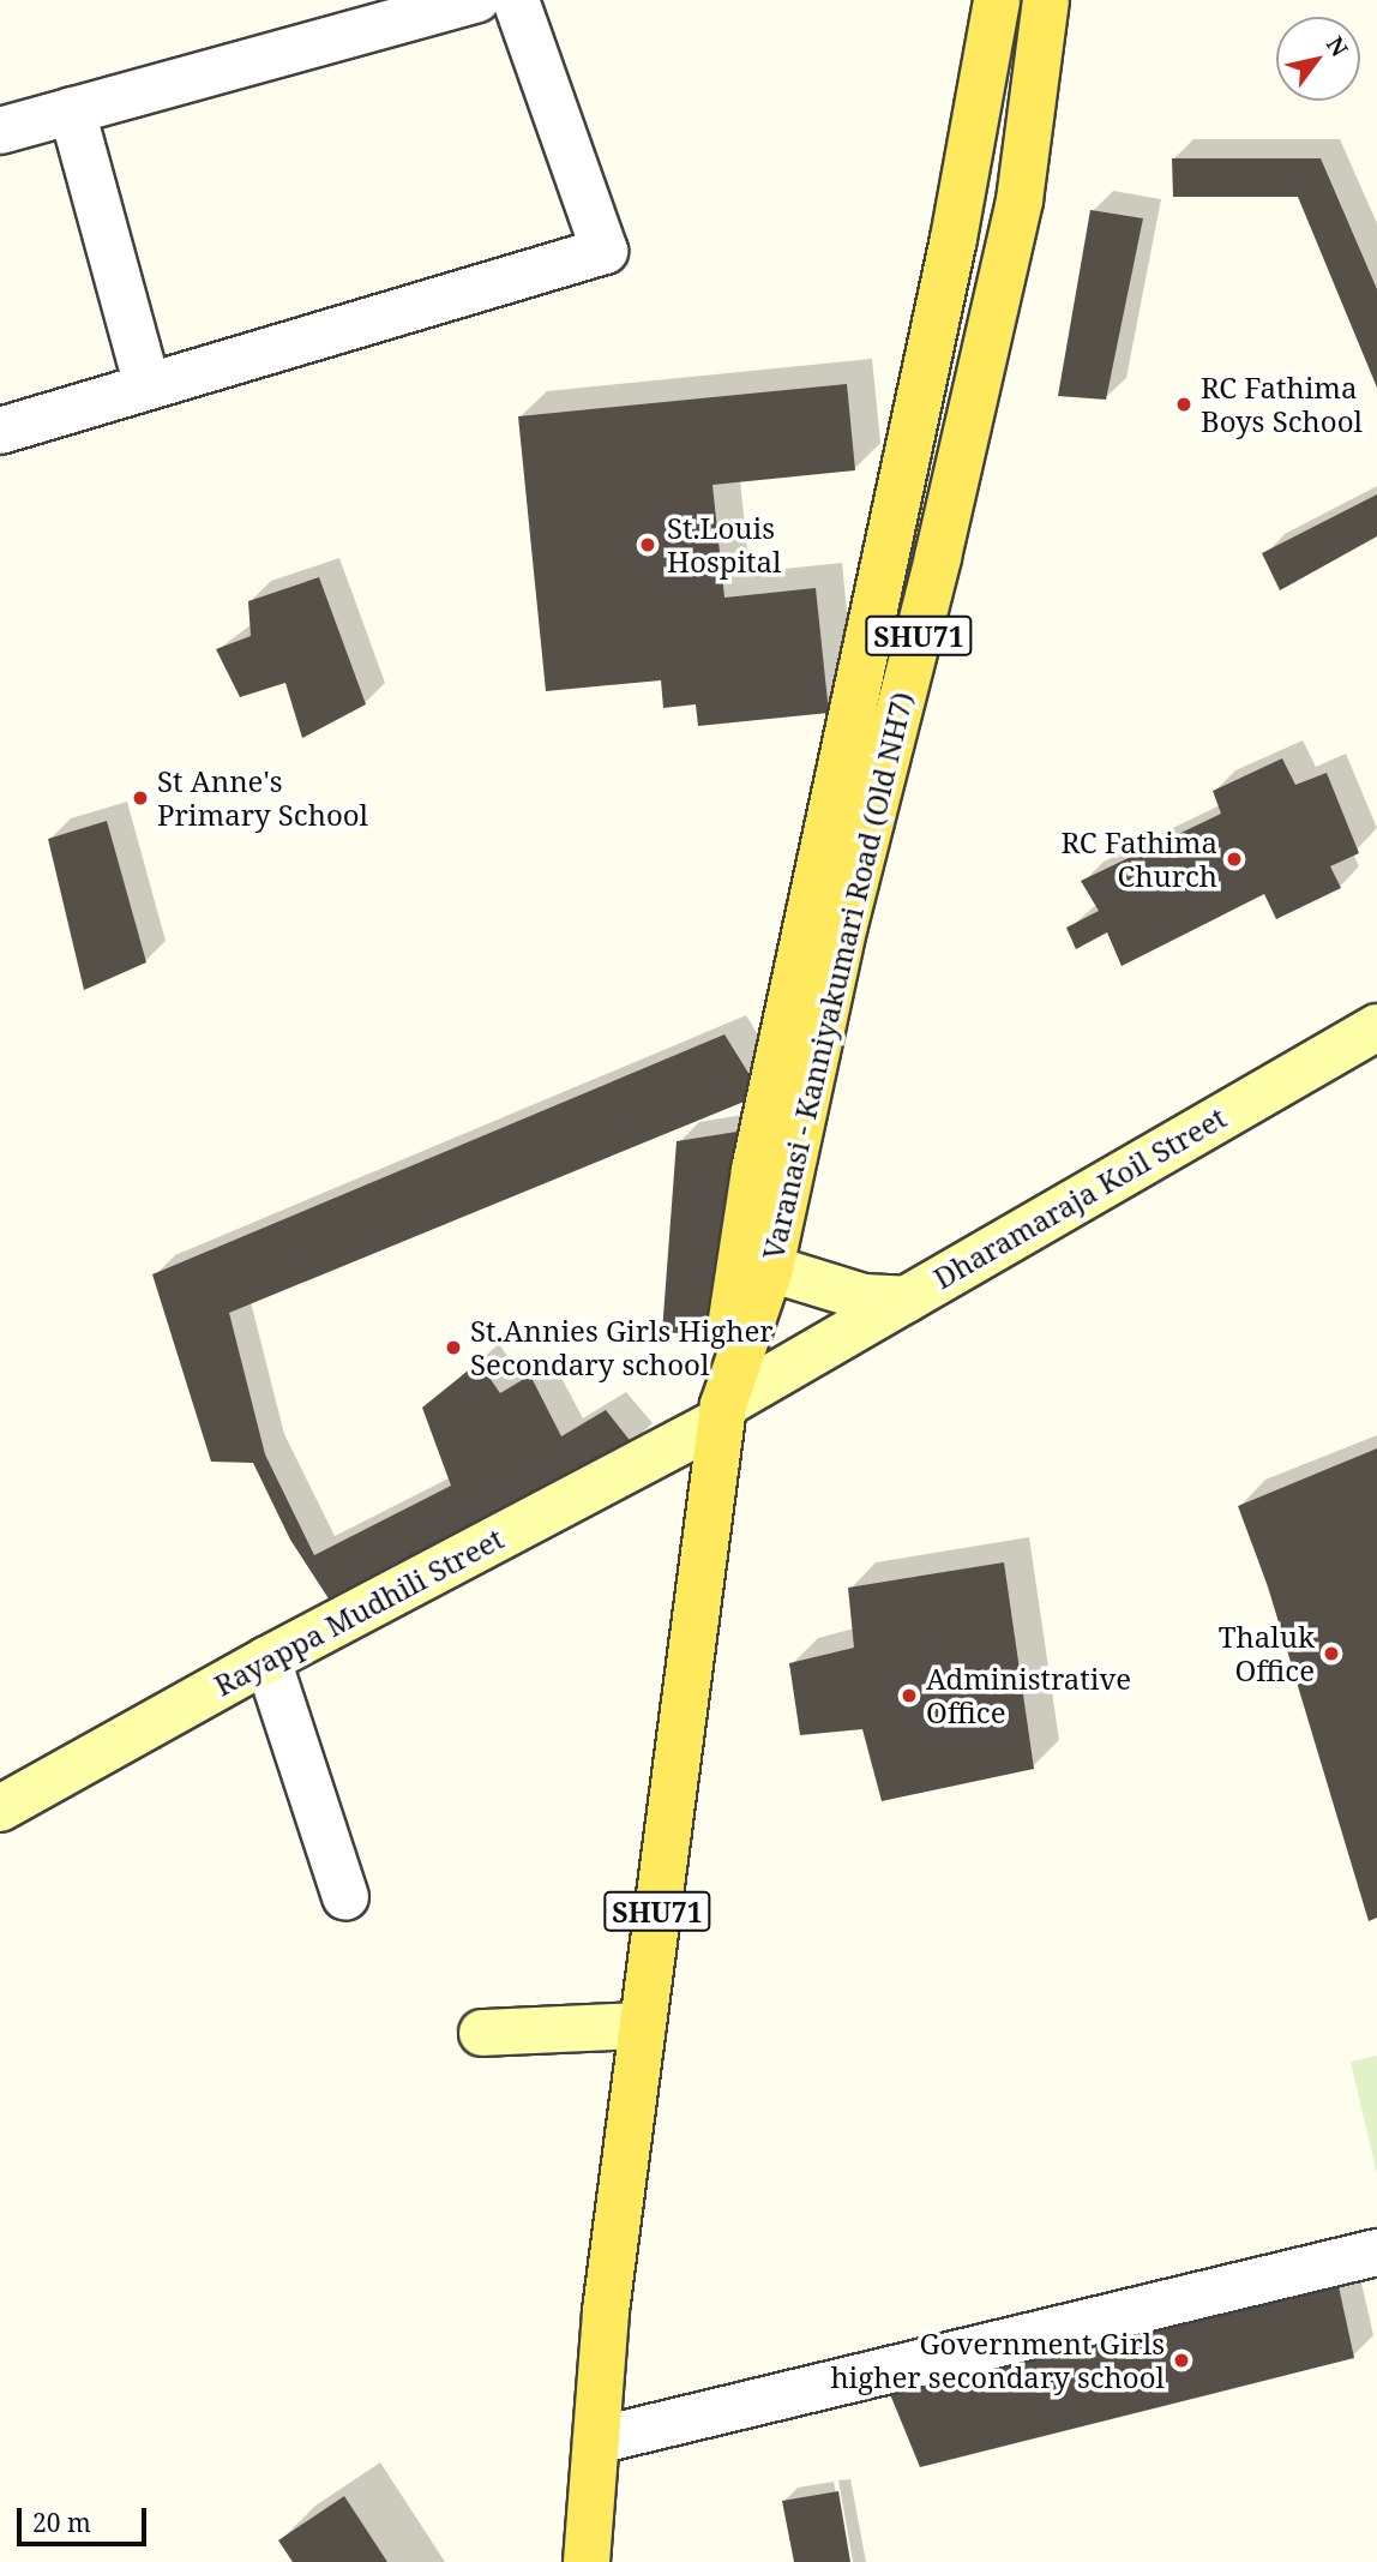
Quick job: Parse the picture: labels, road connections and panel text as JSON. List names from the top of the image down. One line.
{"streets":{"main road":["SHU71","Varanasi - Kanniyakumari Road (Old NH7)"],"street":["Dharamaraja Koil Street","Rayappa Mudhili Street"]},"crossings":[["Varanasi - Kanniyakumari Road (Old NH7)","Dharamaraja Koil Street"],["Varanasi - Kanniyakumari Road (Old NH7)","Rayappa Mudhili Street"],["Dharamaraja Koil Street","Rayappa Mudhili Street"]],"places":["RC Fathima Boys School","St.Louis Hospital","St Anne's Primary School","RC Fathima Church","St.Annies Girls Higher Secondary school","Thaluk Office","Administrative Office","Government Girls higher secondary school"],"scale_bar":"20 m","north":"top right"}
